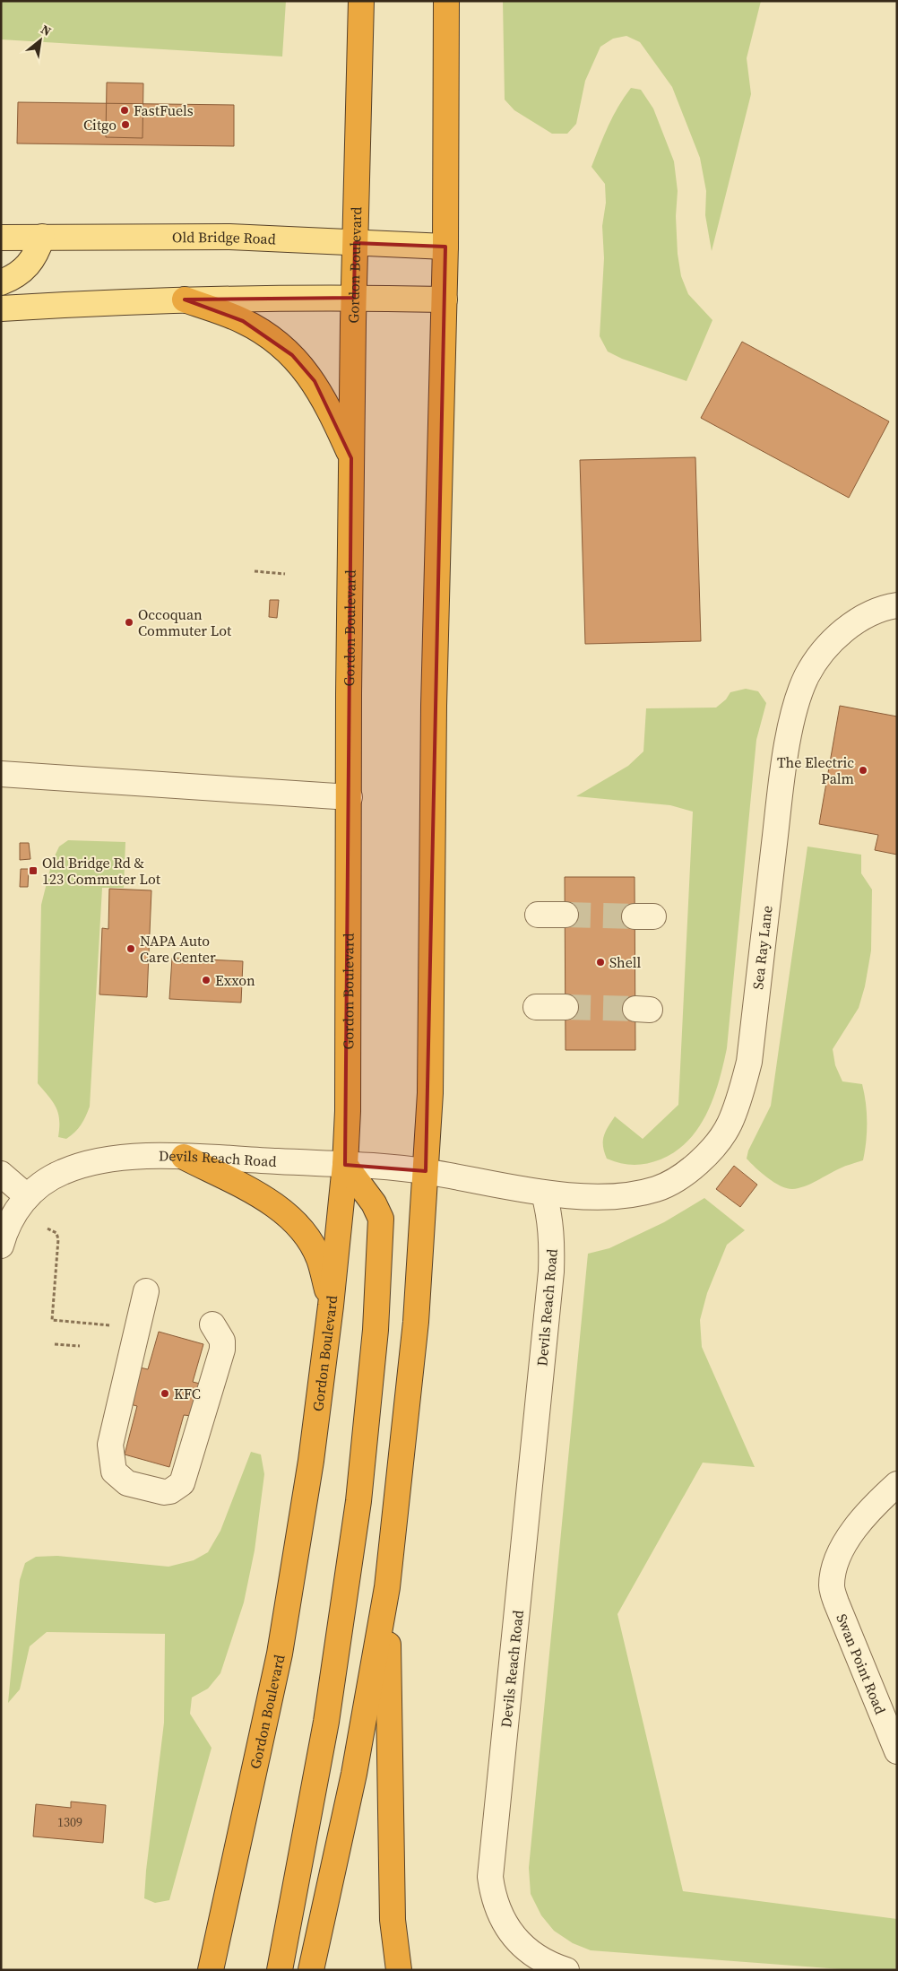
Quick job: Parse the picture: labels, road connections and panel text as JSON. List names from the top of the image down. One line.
{"streets":{"highway":["Gordon Boulevard"],"main road":["Old Bridge Road"],"street":["Sea Ray Lane","Devils Reach Road","Swan Point Road"]},"crossings":[["Old Bridge Road","Gordon Boulevard"],["Gordon Boulevard","Devils Reach Road"],["Sea Ray Lane","Devils Reach Road"]],"places":{"other":["FastFuels","Citgo","Occoquan Commuter Lot","The Electric Palm","NAPA Auto Care Center","Shell","Exxon","KFC"],"transit":["Old Bridge Rd & 123 Commuter Lot"]},"house_numbers":["1309"],"north":"top right"}
